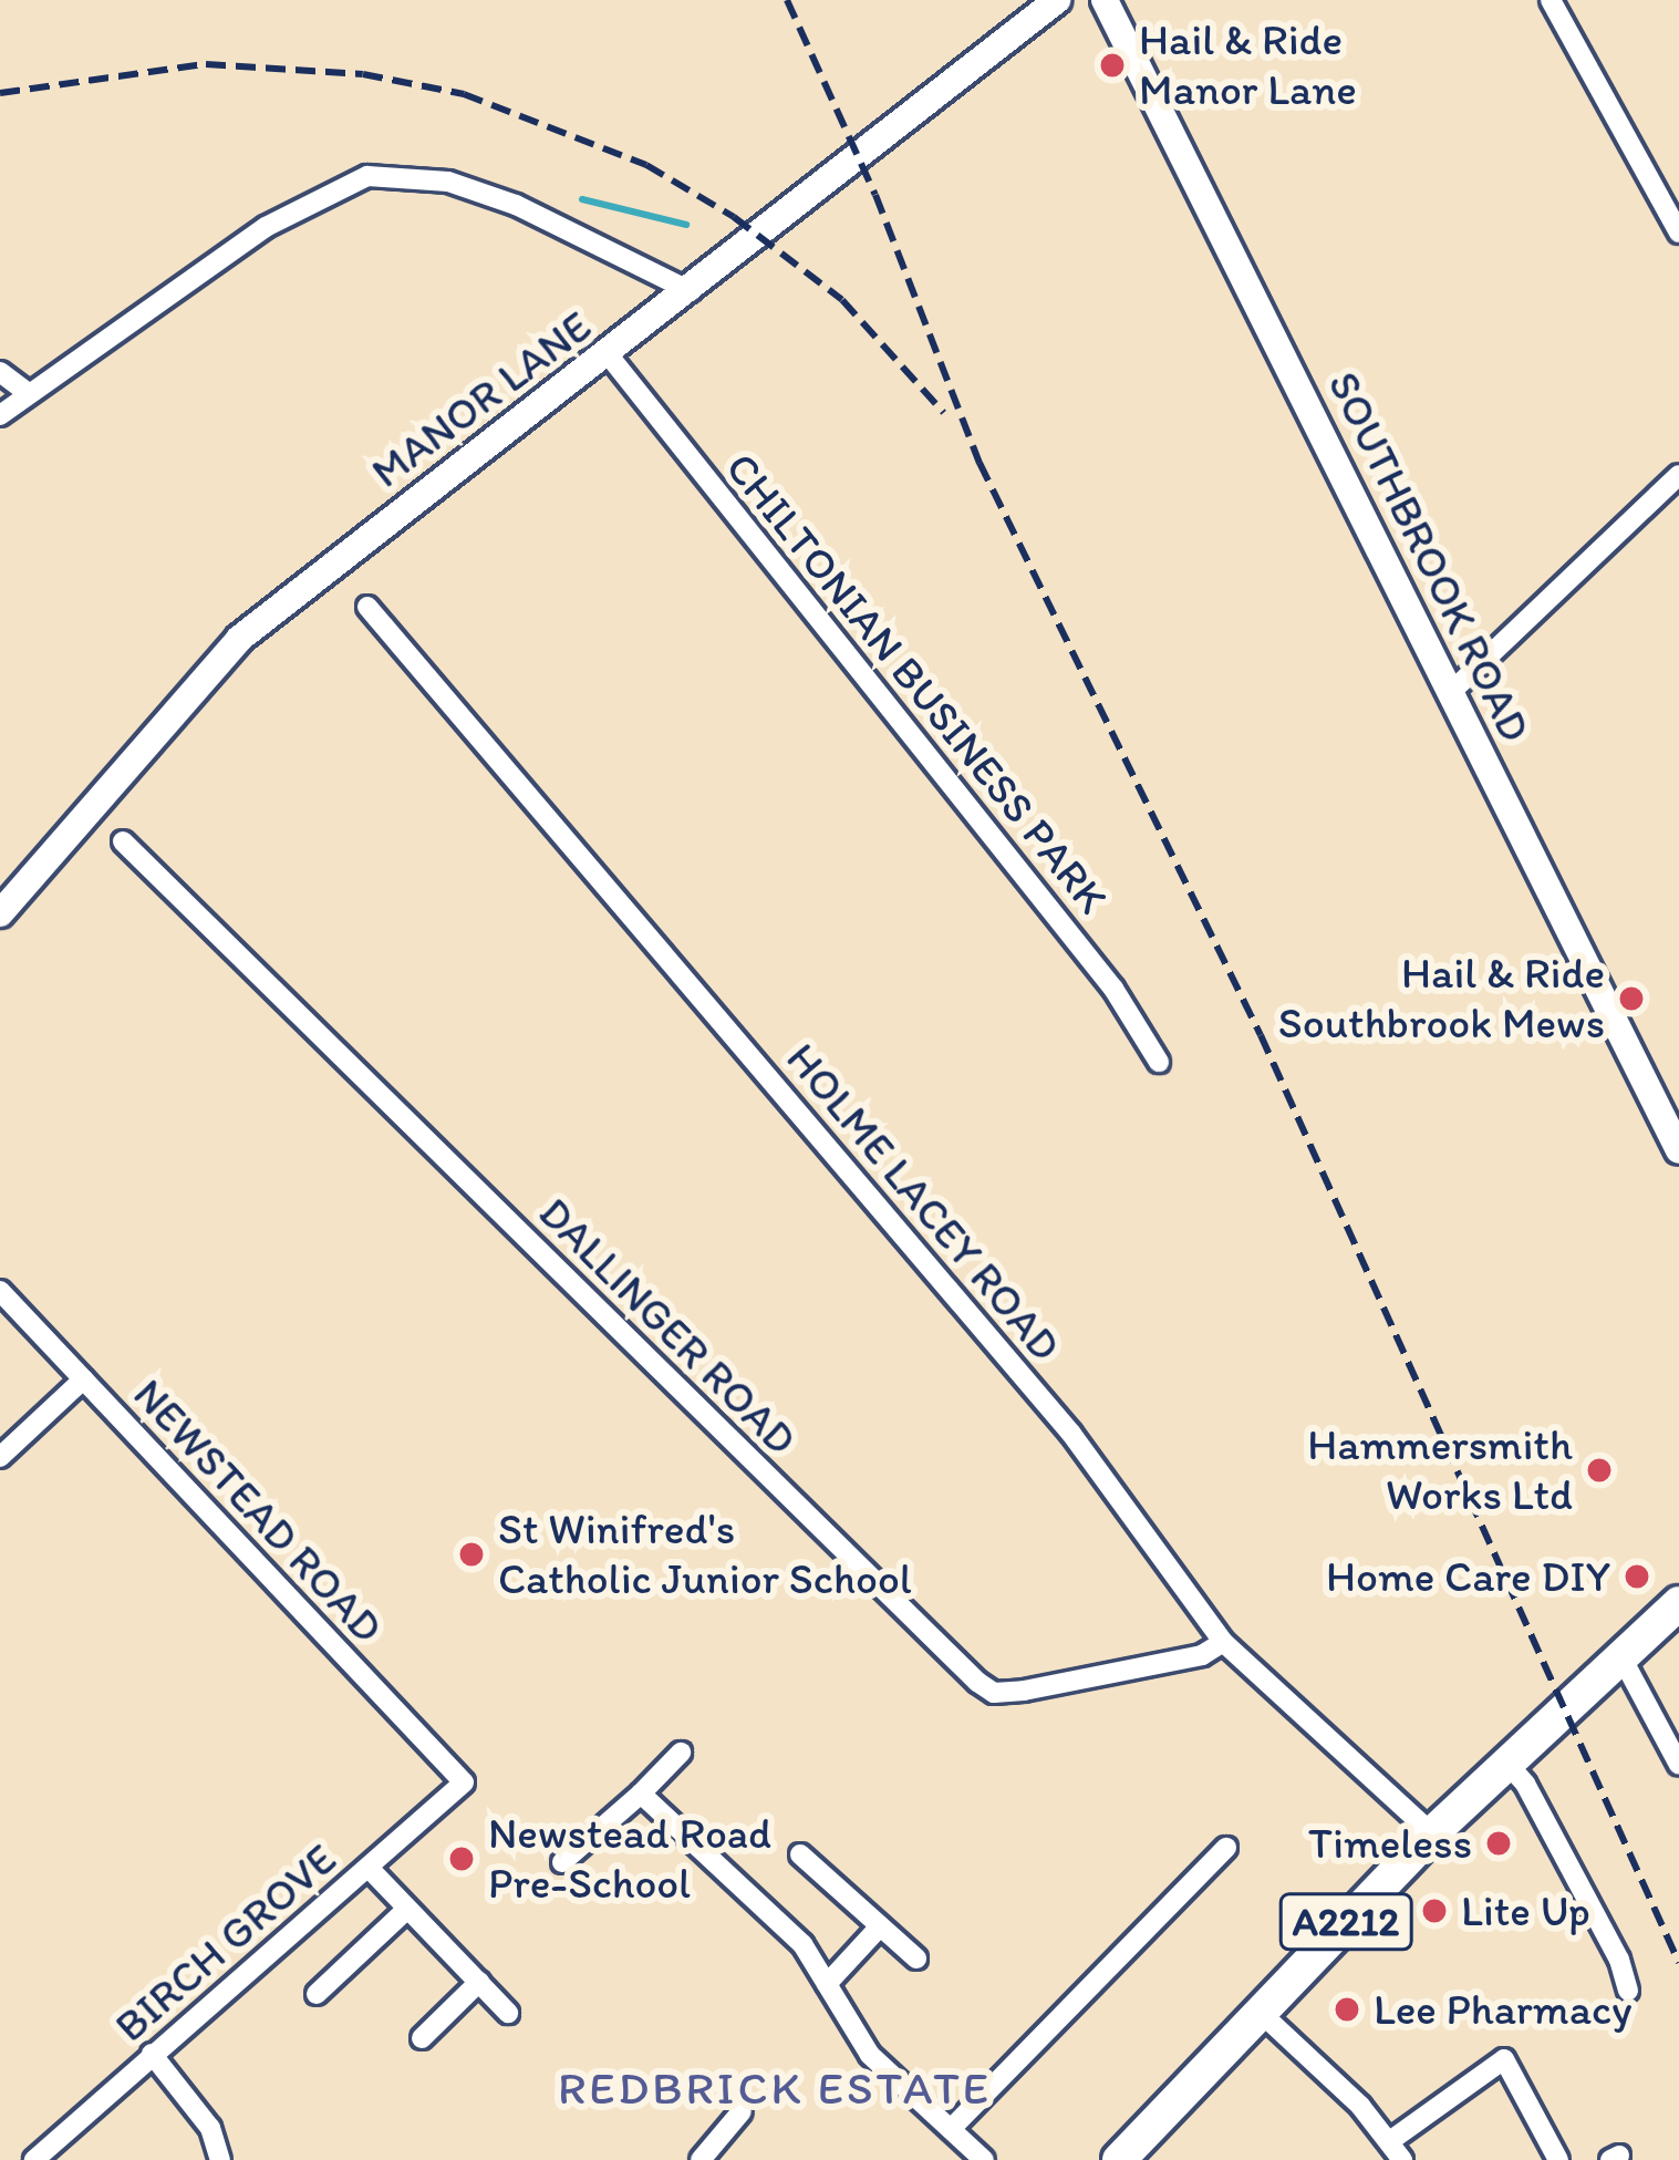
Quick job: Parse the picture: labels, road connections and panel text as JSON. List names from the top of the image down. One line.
{"streets":{"main road":["A2212"],"street":["MANOR LANE","SOUTHBROOK ROAD","CHILTONIAN BUSINESS PARK","HOLME LACEY ROAD","DALLINGER ROAD","NEWSTEAD ROAD","BIRCH GROVE"]},"crossings":[["MANOR LANE","CHILTONIAN BUSINESS PARK"],["HOLME LACEY ROAD","DALLINGER ROAD"],["HOLME LACEY ROAD","A2212"],["NEWSTEAD ROAD","BIRCH GROVE"]],"districts":["REDBRICK ESTATE"],"places":["Hail & Ride Manor Lane","Hail & Ride Southbrook Mews","Hammersmith Works Ltd","St Winifred's Catholic Junior School","Home Care DIY","Timeless","Newstead Road Pre-School","Lite Up","Lee Pharmacy"]}
